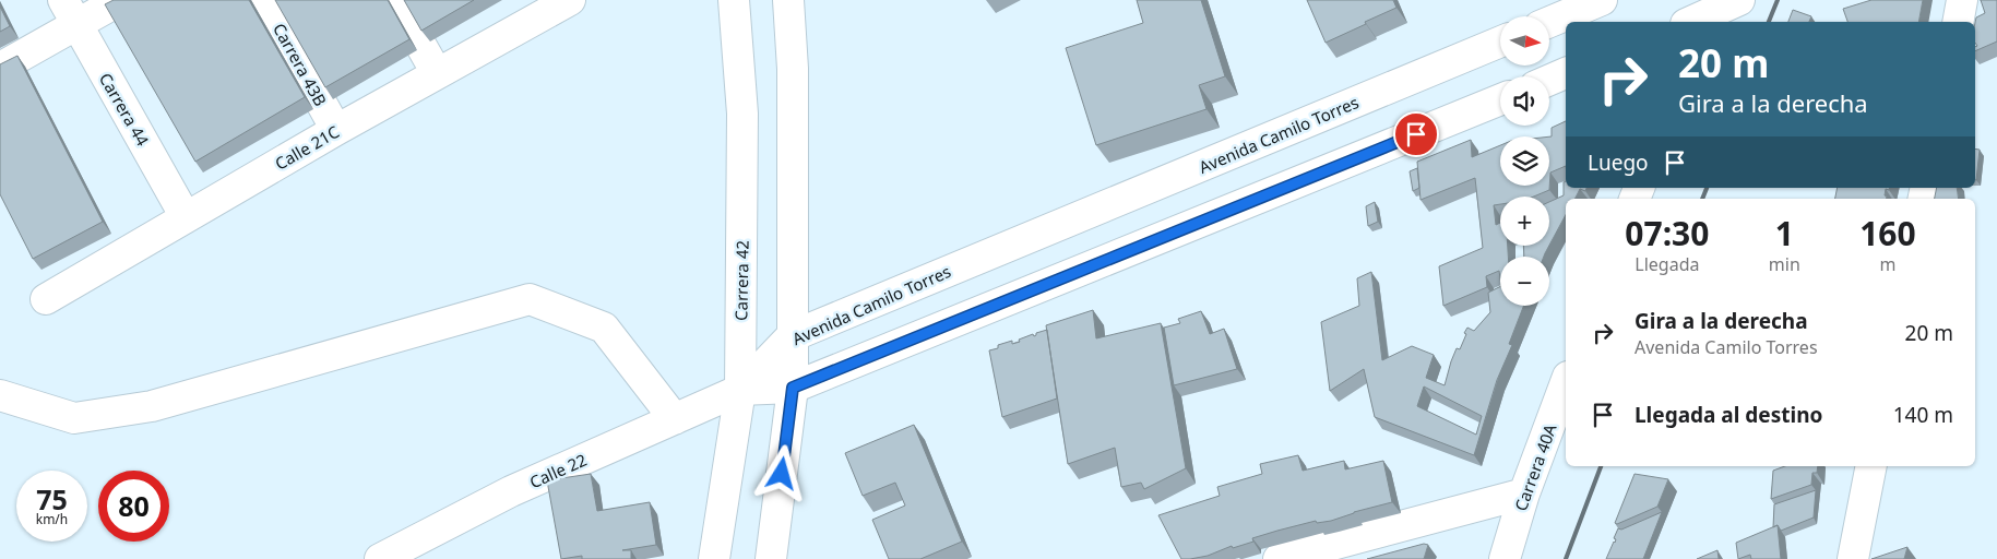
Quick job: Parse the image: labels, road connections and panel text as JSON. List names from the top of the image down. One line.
{"streets":{"main road":["Carrera 43B","Carrera 44","Avenida Camilo Torres","Calle 21C","Carrera 42","Carrera 40A","Calle 22"]},"crossings":[["Carrera 43B","Calle 21C"],["Carrera 44","Calle 21C"],["Avenida Camilo Torres","Carrera 42"],["Avenida Camilo Torres","Calle 22"],["Carrera 42","Calle 22"]],"north":"right","page":{"map_buttons":["+","−"],"turn":["20 m","Gira a la derecha"],"then":"Luego","eta":["07:30","Llegada","1","min","160","m"],"list":[{"name":"Gira a la derecha","note":"Avenida Camilo Torres","value":"20 m"},{"name":"Llegada al destino","value":"140 m"}],"speed":"75 km/h","limit":"80"}}
